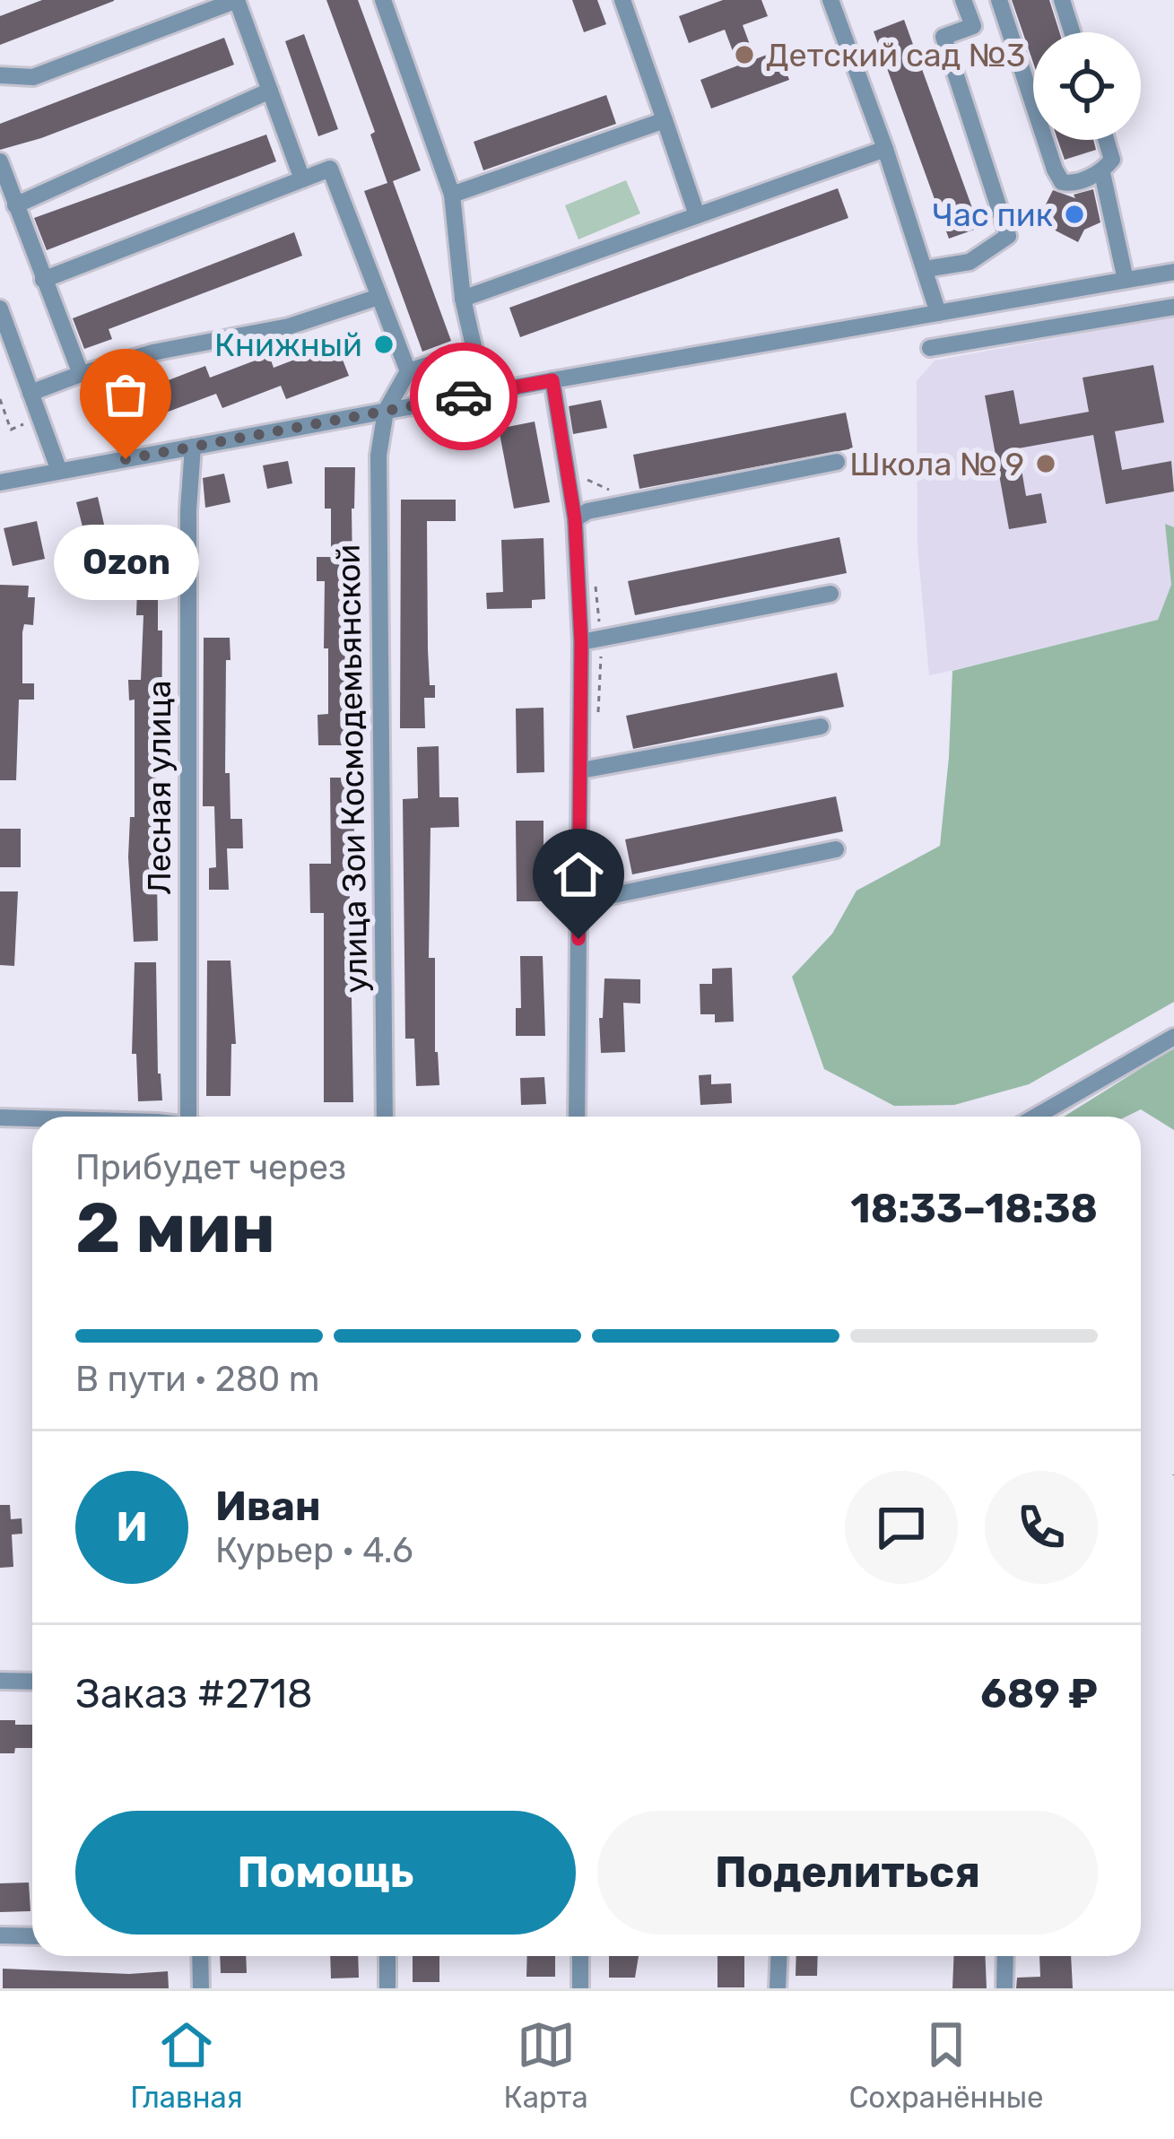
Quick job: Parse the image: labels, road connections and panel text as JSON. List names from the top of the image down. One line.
{"streets":{"street":["улица Зои Космодемьянской","Лесная улица"]},"places":["Детский сад №3","Час пик","Книжный","Ozon","Школа № 9"],"page":{"bubble":"Ozon","heading":["2 мин","Прибудет через","18:33–18:38"],"panel":["Иван","Курьер · 4.6","Заказ #2718","689 ₽"],"bar":"В пути · 280 m","round":"И","buttons":["Помощь","Поделиться"],"tabs":["Главная","Карта","Сохранённые"]}}
